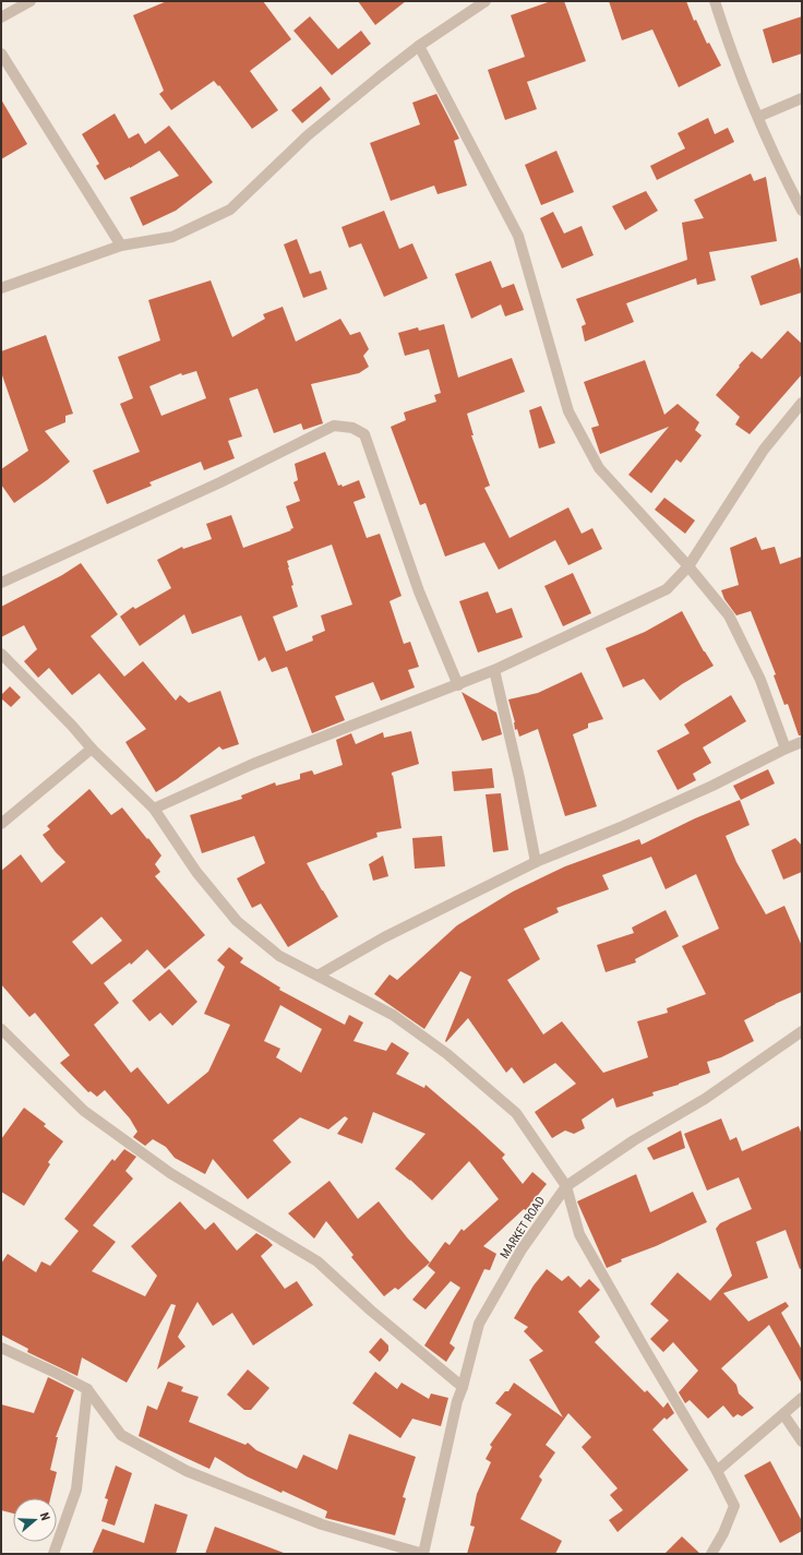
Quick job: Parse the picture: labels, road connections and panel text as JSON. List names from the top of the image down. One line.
{"streets":{"street":["MARKET ROAD"]},"north":"right"}
